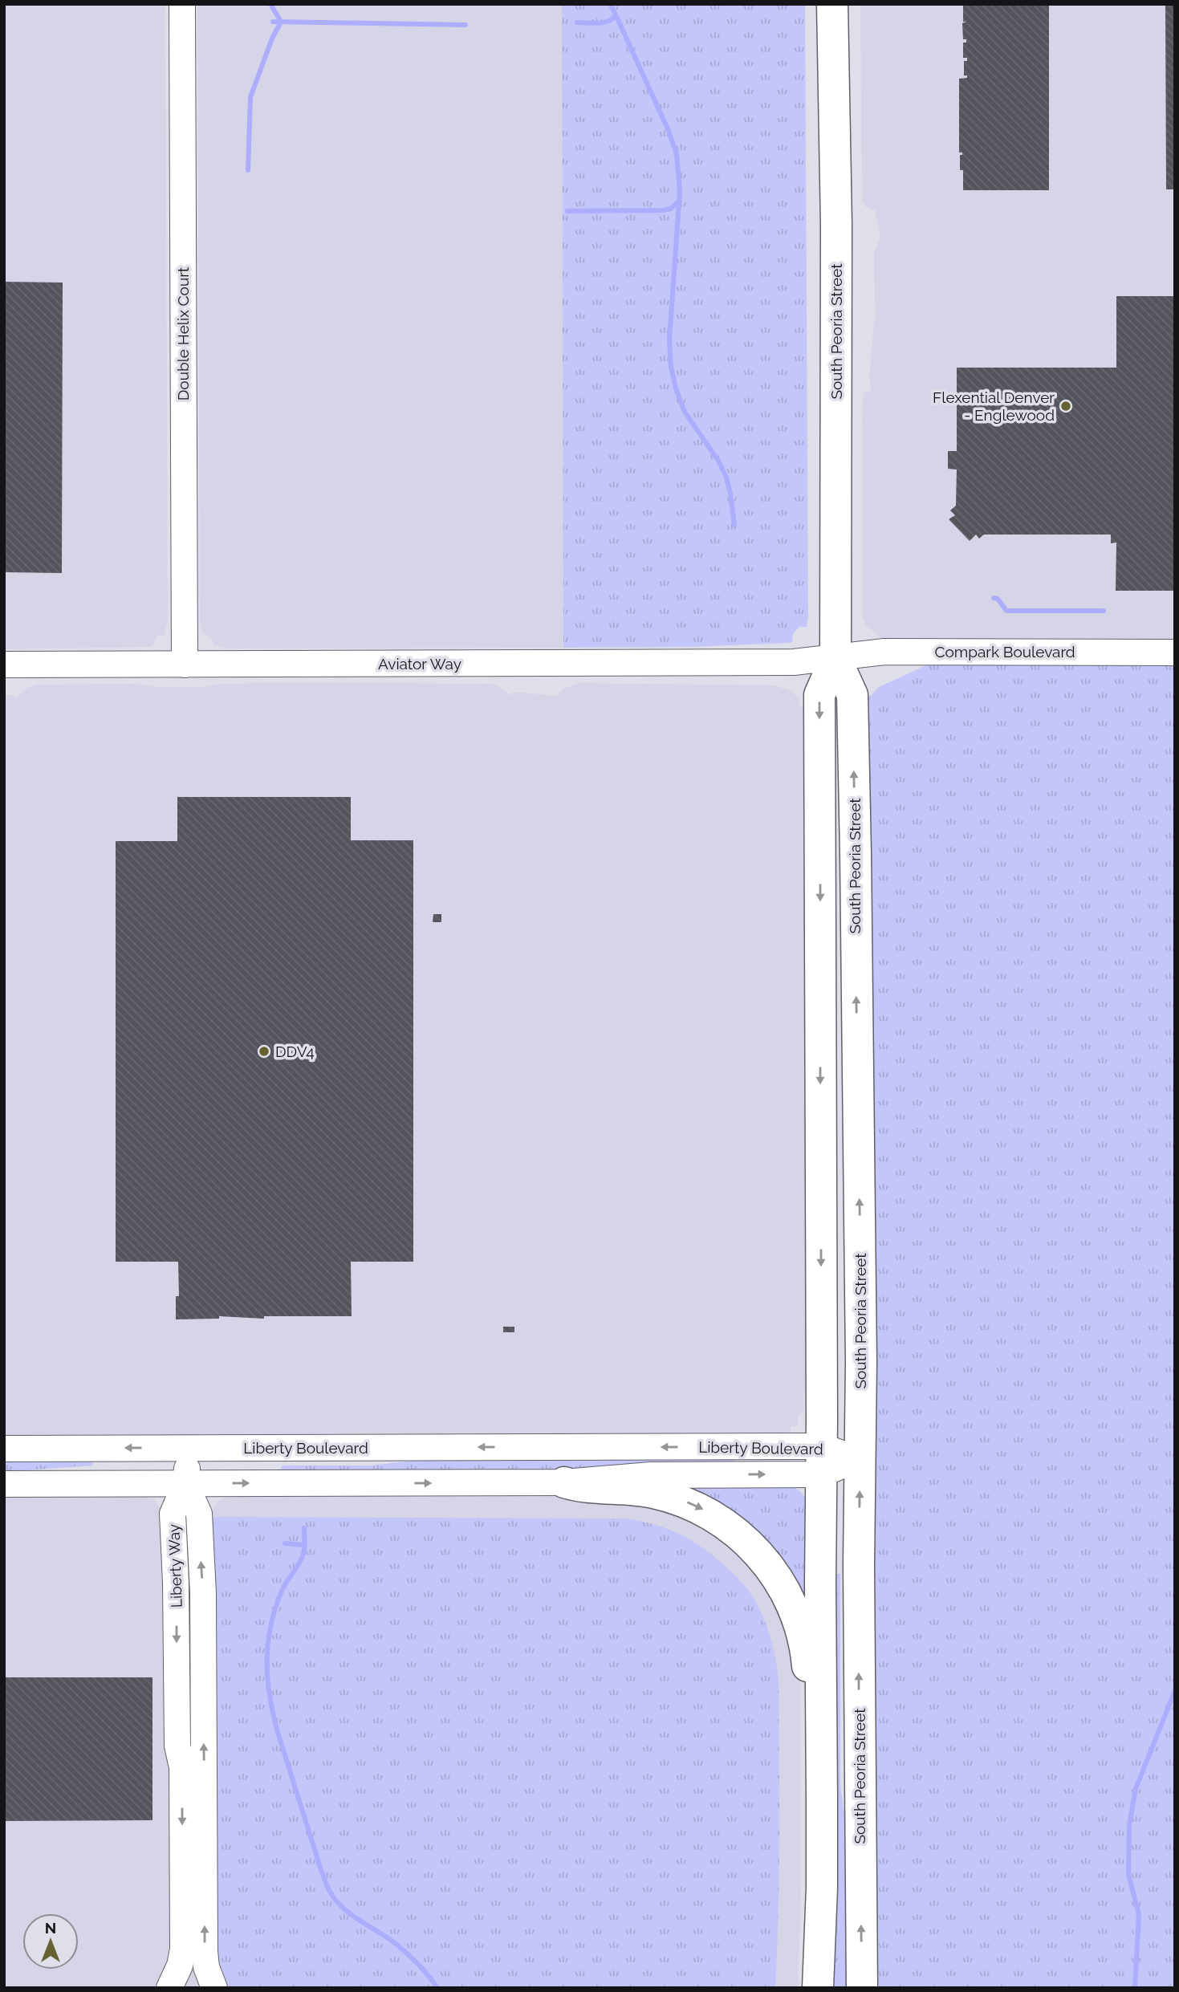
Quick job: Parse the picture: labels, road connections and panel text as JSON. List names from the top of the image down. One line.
{"streets":{"main road":["South Peoria Street"],"street":["Double Helix Court","Compark Boulevard","Aviator Way","Liberty Boulevard","Liberty Way"]},"crossings":[["South Peoria Street","Compark Boulevard"],["South Peoria Street","Aviator Way"],["South Peoria Street","Liberty Boulevard"],["Double Helix Court","Aviator Way"],["Compark Boulevard","Aviator Way"],["Liberty Boulevard","Liberty Way"]],"places":["Flexential Denver - Englewood","DDV4"],"north":"top"}
